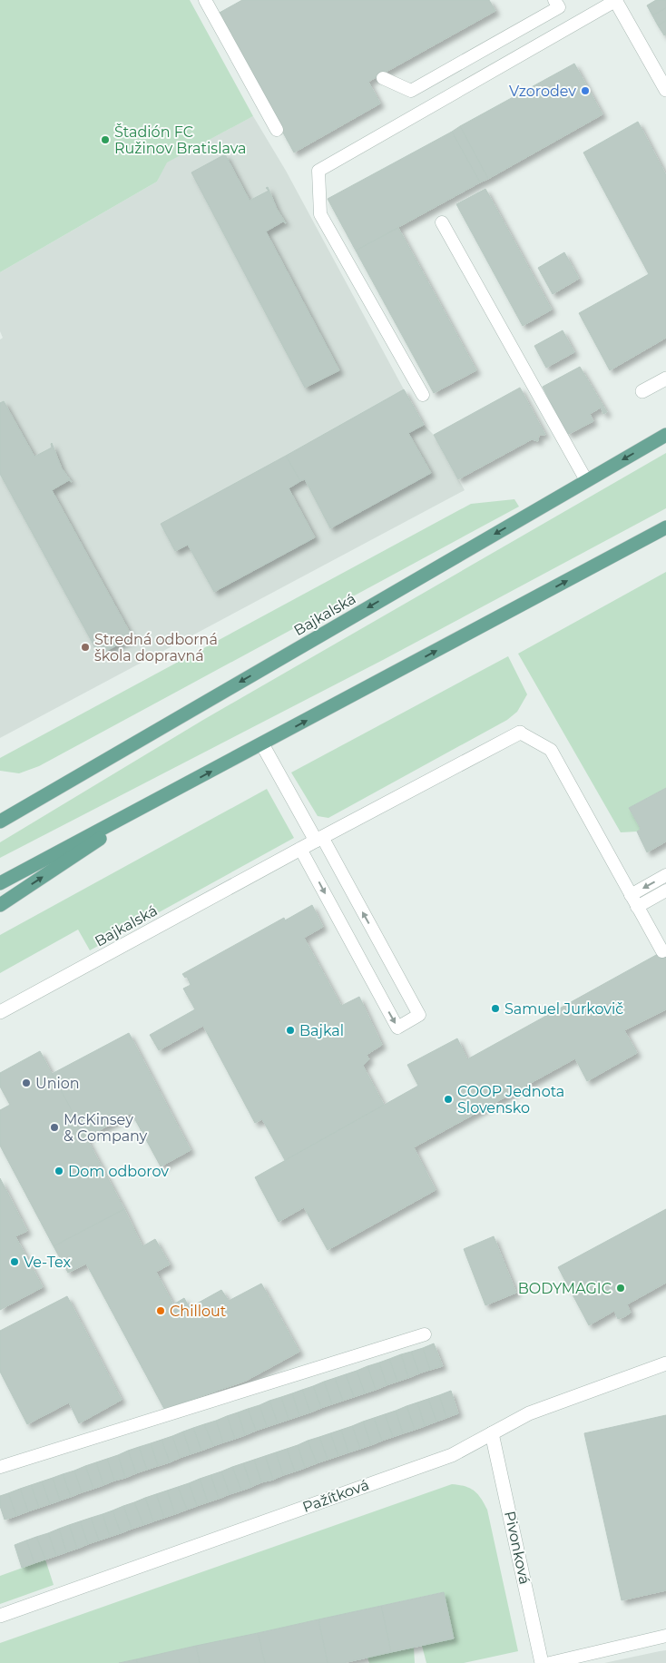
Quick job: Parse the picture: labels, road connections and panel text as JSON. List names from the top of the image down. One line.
{"streets":{"main road":["Bajkalská"],"street":["Pažítková","Pivonková"]},"crossings":[["Pažítková","Pivonková"]],"places":["Vzorodev","Štadión FC Ružinov Bratislava","Stredná odborná škola dopravná","Samuel Jurkovič","Bajkal","Union","COOP Jednota Slovensko","McKinsey & Company","Dom odborov","Ve-Tex","BODYMAGIC","Chillout"]}
